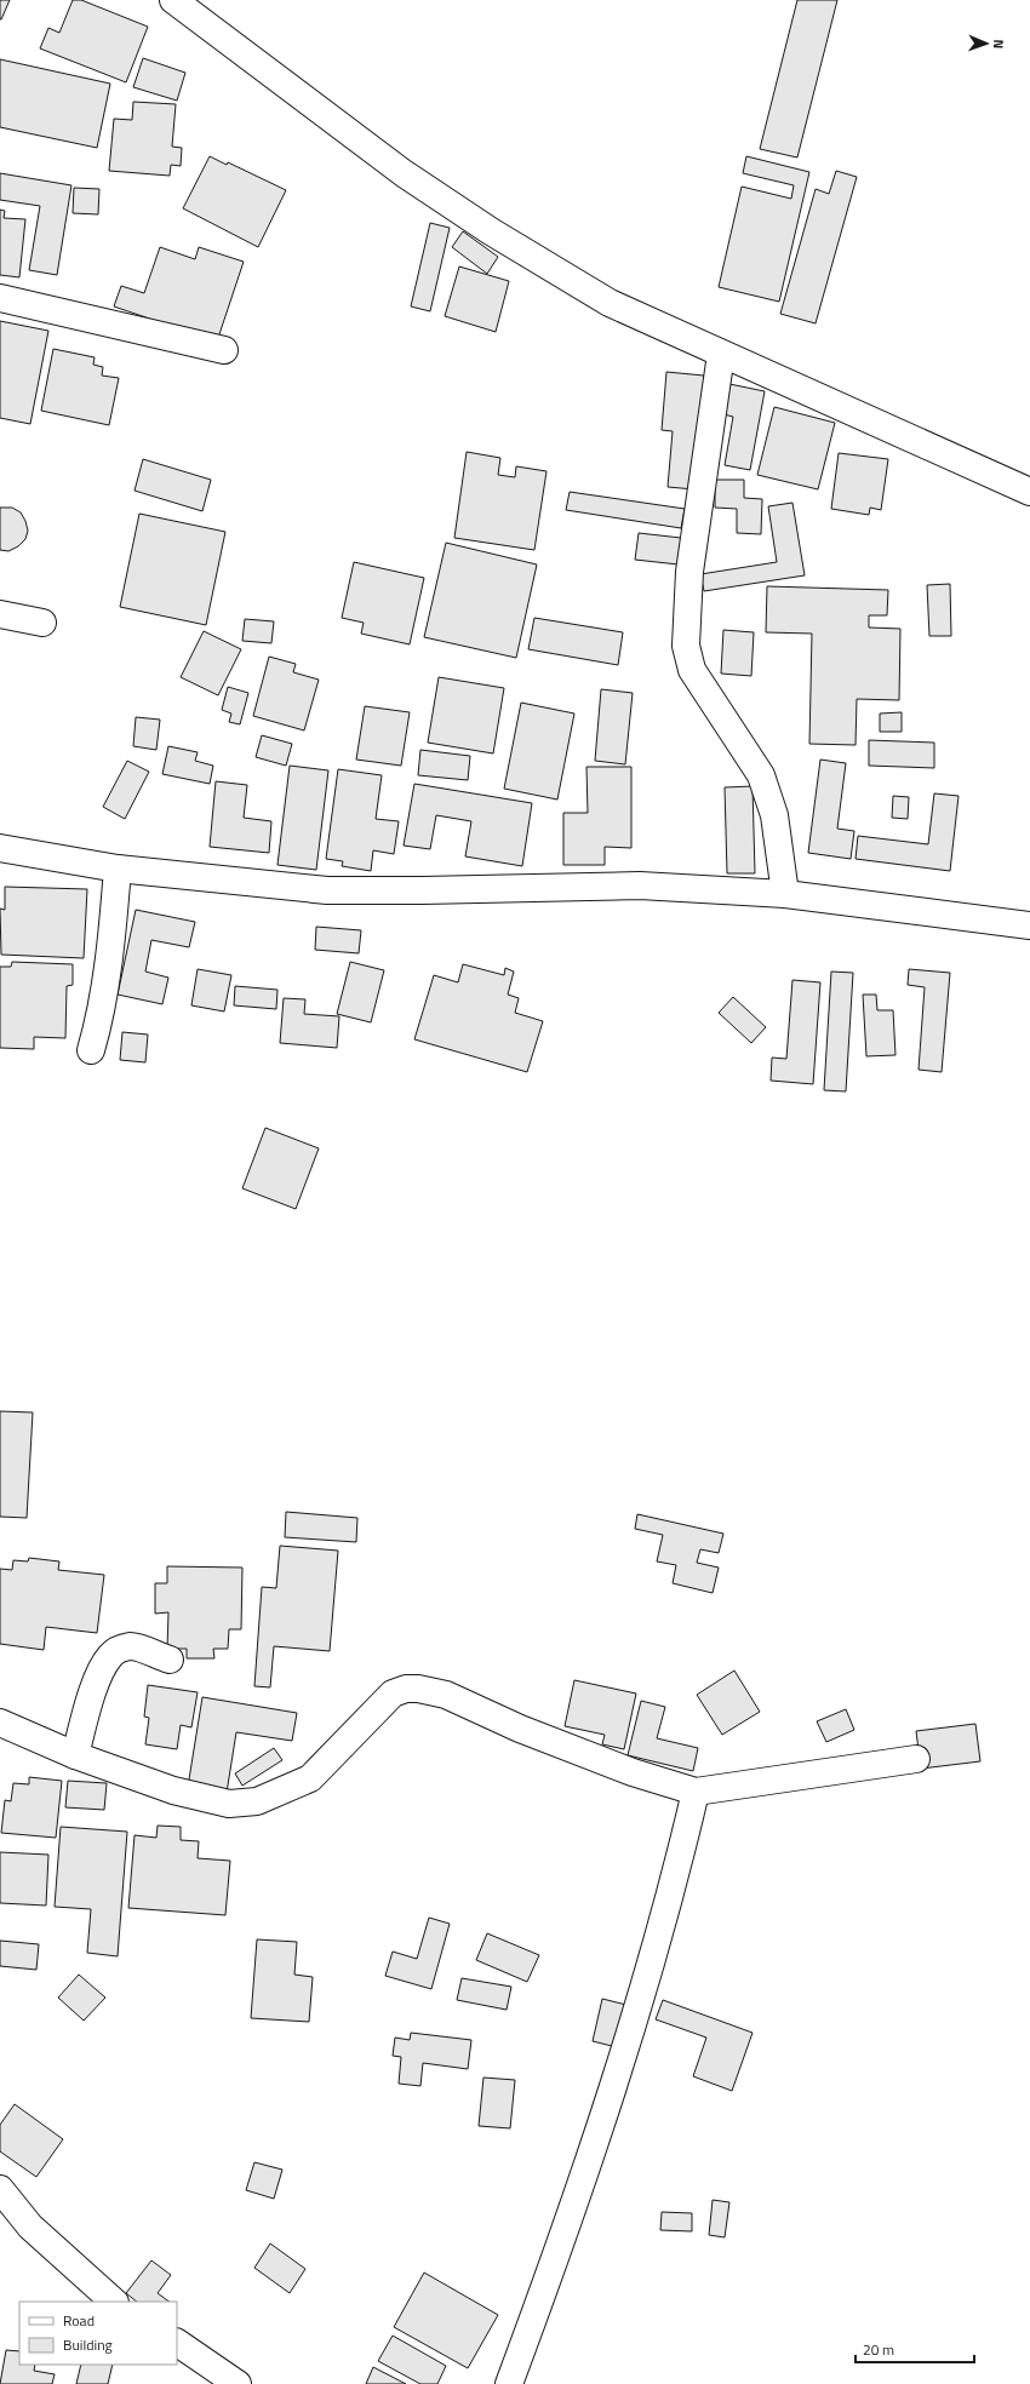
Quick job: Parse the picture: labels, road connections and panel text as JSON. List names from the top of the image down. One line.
{"legend":["Road","Building"],"scale_bar":"20 m","north":"right"}
